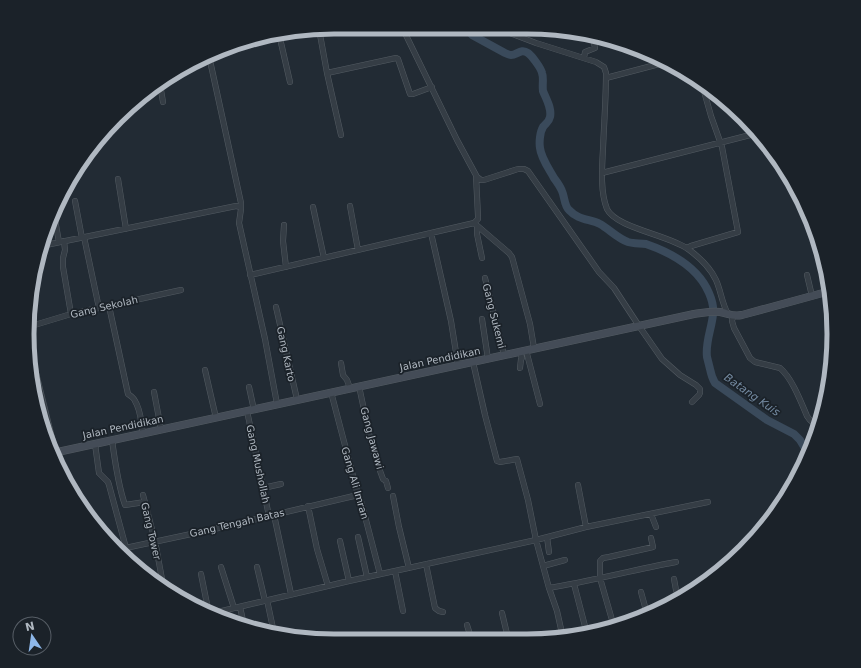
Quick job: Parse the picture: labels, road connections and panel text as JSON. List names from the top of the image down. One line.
{"streets":{"main road":["Jalan Pendidikan"],"street":["Gang Sekolah","Gang Sukemi","Gang Karto","Gang Jawawi","Gang Mushollah","Gang Ali Imran","Gang Tengah Batas","Gang Tower"]},"crossings":[["Gang Sukemi","Jalan Pendidikan"],["Gang Karto","Jalan Pendidikan"],["Jalan Pendidikan","Gang Jawawi"],["Jalan Pendidikan","Gang Mushollah"],["Jalan Pendidikan","Gang Ali Imran"],["Gang Mushollah","Gang Tengah Batas"],["Gang Ali Imran","Gang Tengah Batas"],["Gang Tengah Batas","Gang Tower"]],"water":["Batang Kuis"],"north":"top"}
